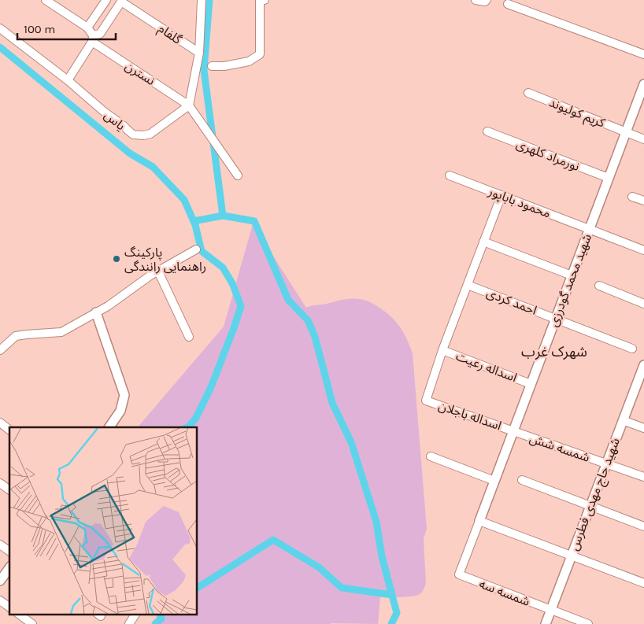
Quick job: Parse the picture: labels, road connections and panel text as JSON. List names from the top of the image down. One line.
{"streets":{"street":["گلفام","نسترن","کریم کولیوند","یاس","نورمراد کلهری","محمود باباپور","شهید محمد گودرزی","احمد کردی","اسداله رعیت","اسداله باجلان","شمسه شش","شهید حاج مهدی فطرس","شمسه سه"]},"crossings":[["نسترن","یاس"],["کریم کولیوند","شهید محمد گودرزی"],["نورمراد کلهری","شهید محمد گودرزی"],["محمود باباپور","شهید محمد گودرزی"],["شهید محمد گودرزی","احمد کردی"],["شهید محمد گودرزی","اسداله رعیت"],["شهید محمد گودرزی","اسداله باجلان"],["شهید محمد گودرزی","شمسه شش"],["شهید محمد گودرزی","شمسه سه"],["اسداله رعیت","اسداله باجلان"],["اسداله باجلان","شمسه شش"],["شمسه شش","شهید حاج مهدی فطرس"],["شهید حاج مهدی فطرس","شمسه سه"]],"districts":["شهرک غرب"],"places":["پارکینگ راهنمایی رانندگی"],"scale_bar":"100 m"}
